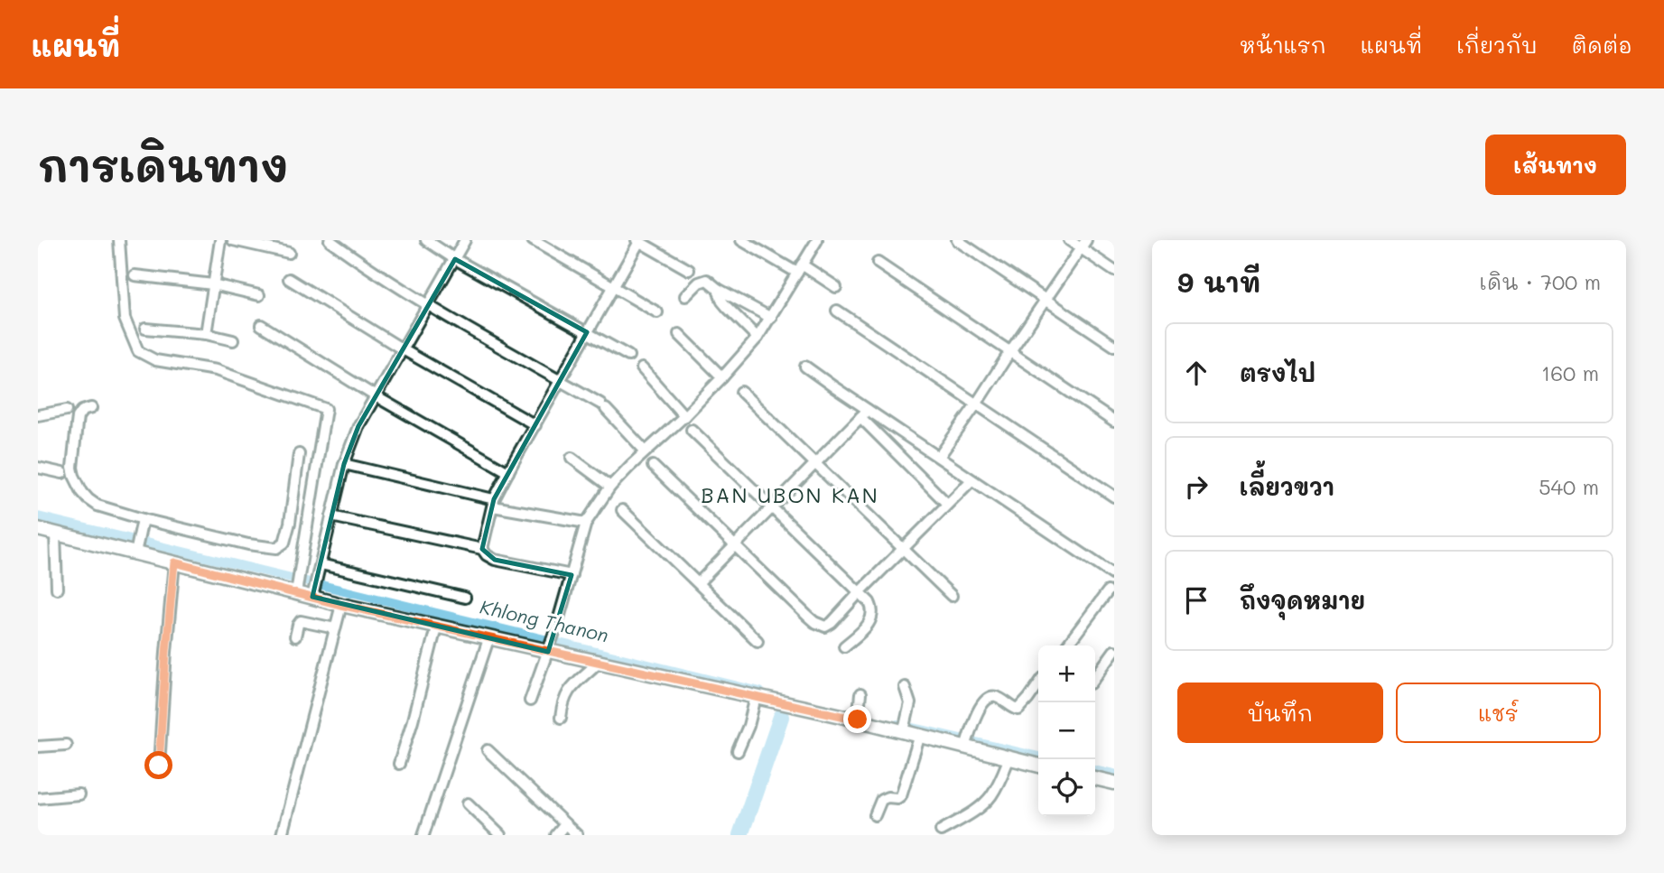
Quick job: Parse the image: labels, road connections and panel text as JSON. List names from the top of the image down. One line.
{"districts":["BAN UBON KAN"],"water":["Khlong Thanon"],"page":{"header":"แผนที่","nav":["หน้าแรก","แผนที่","เกี่ยวกับ","ติดต่อ"],"buttons":["เส้นทาง",["บันทึก","แชร์"]],"title":"การเดินทาง","heading":["9 นาที","เดิน · 700 m"],"list":[["ตรงไป","160 m"],["เลี้ยวขวา","540 m"],"ถึงจุดหมาย"],"map_buttons":["+","−"]}}
